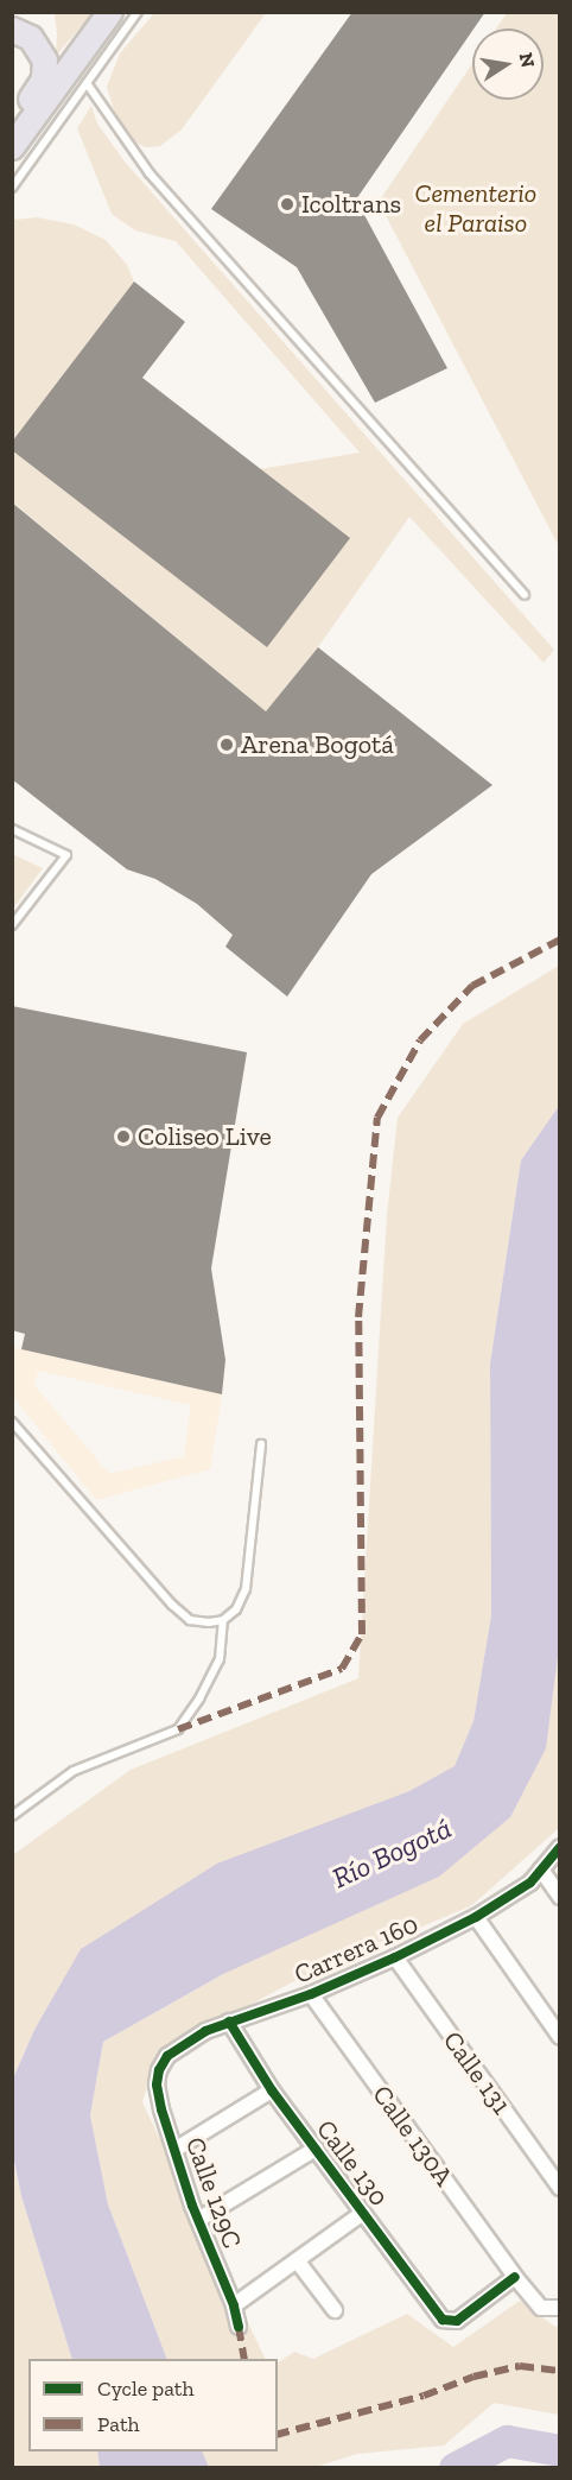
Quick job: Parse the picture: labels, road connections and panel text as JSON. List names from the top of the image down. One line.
{"streets":{"street":["Carrera 160","Calle 131","Calle 130A","Calle 130","Calle 129C"]},"crossings":[["Carrera 160","Calle 131"],["Carrera 160","Calle 130A"],["Carrera 160","Calle 130"],["Carrera 160","Calle 129C"],["Calle 130A","Calle 130"]],"water":["Río Bogotá"],"parks":["Cementerio el Paraiso"],"places":["Icoltrans","Arena Bogotá","Coliseo Live"],"legend":["Cycle path","Path"],"north":"right"}
